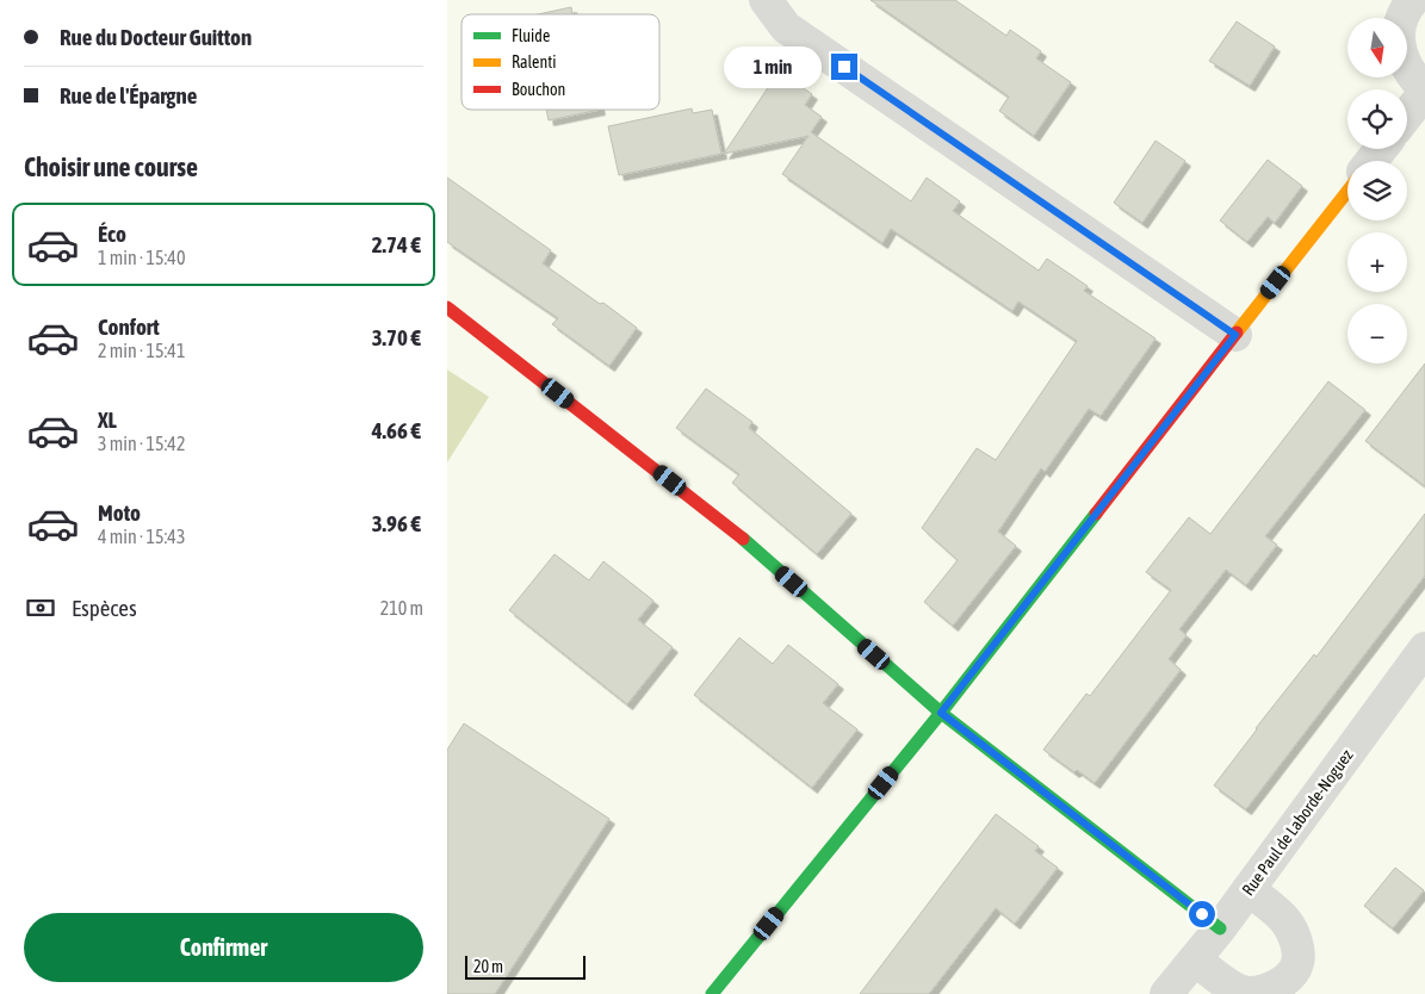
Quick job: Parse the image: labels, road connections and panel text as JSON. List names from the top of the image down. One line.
{"streets":{"street":["Rue Paul de Laborde-Noguez"]},"legend":["Fluide","Ralenti","Bouchon"],"scale_bar":"20 m","north":"bottom","page":{"banner":["Rue du Docteur Guitton","Rue de l'Épargne"],"map_buttons":["+","−"],"bubble":"1 min","heading":"Choisir une course","list":[{"name":"Éco","note":"1 min · 15:40","value":"2.74 €"},{"name":"Confort","note":"2 min · 15:41","value":"3.70 €"},{"name":"XL","note":"3 min · 15:42","value":"4.66 €"},{"name":"Moto","note":"4 min · 15:43","value":"3.96 €"}],"pay":["Espèces","210 m"],"buttons":"Confirmer","scale":"20 m"}}
